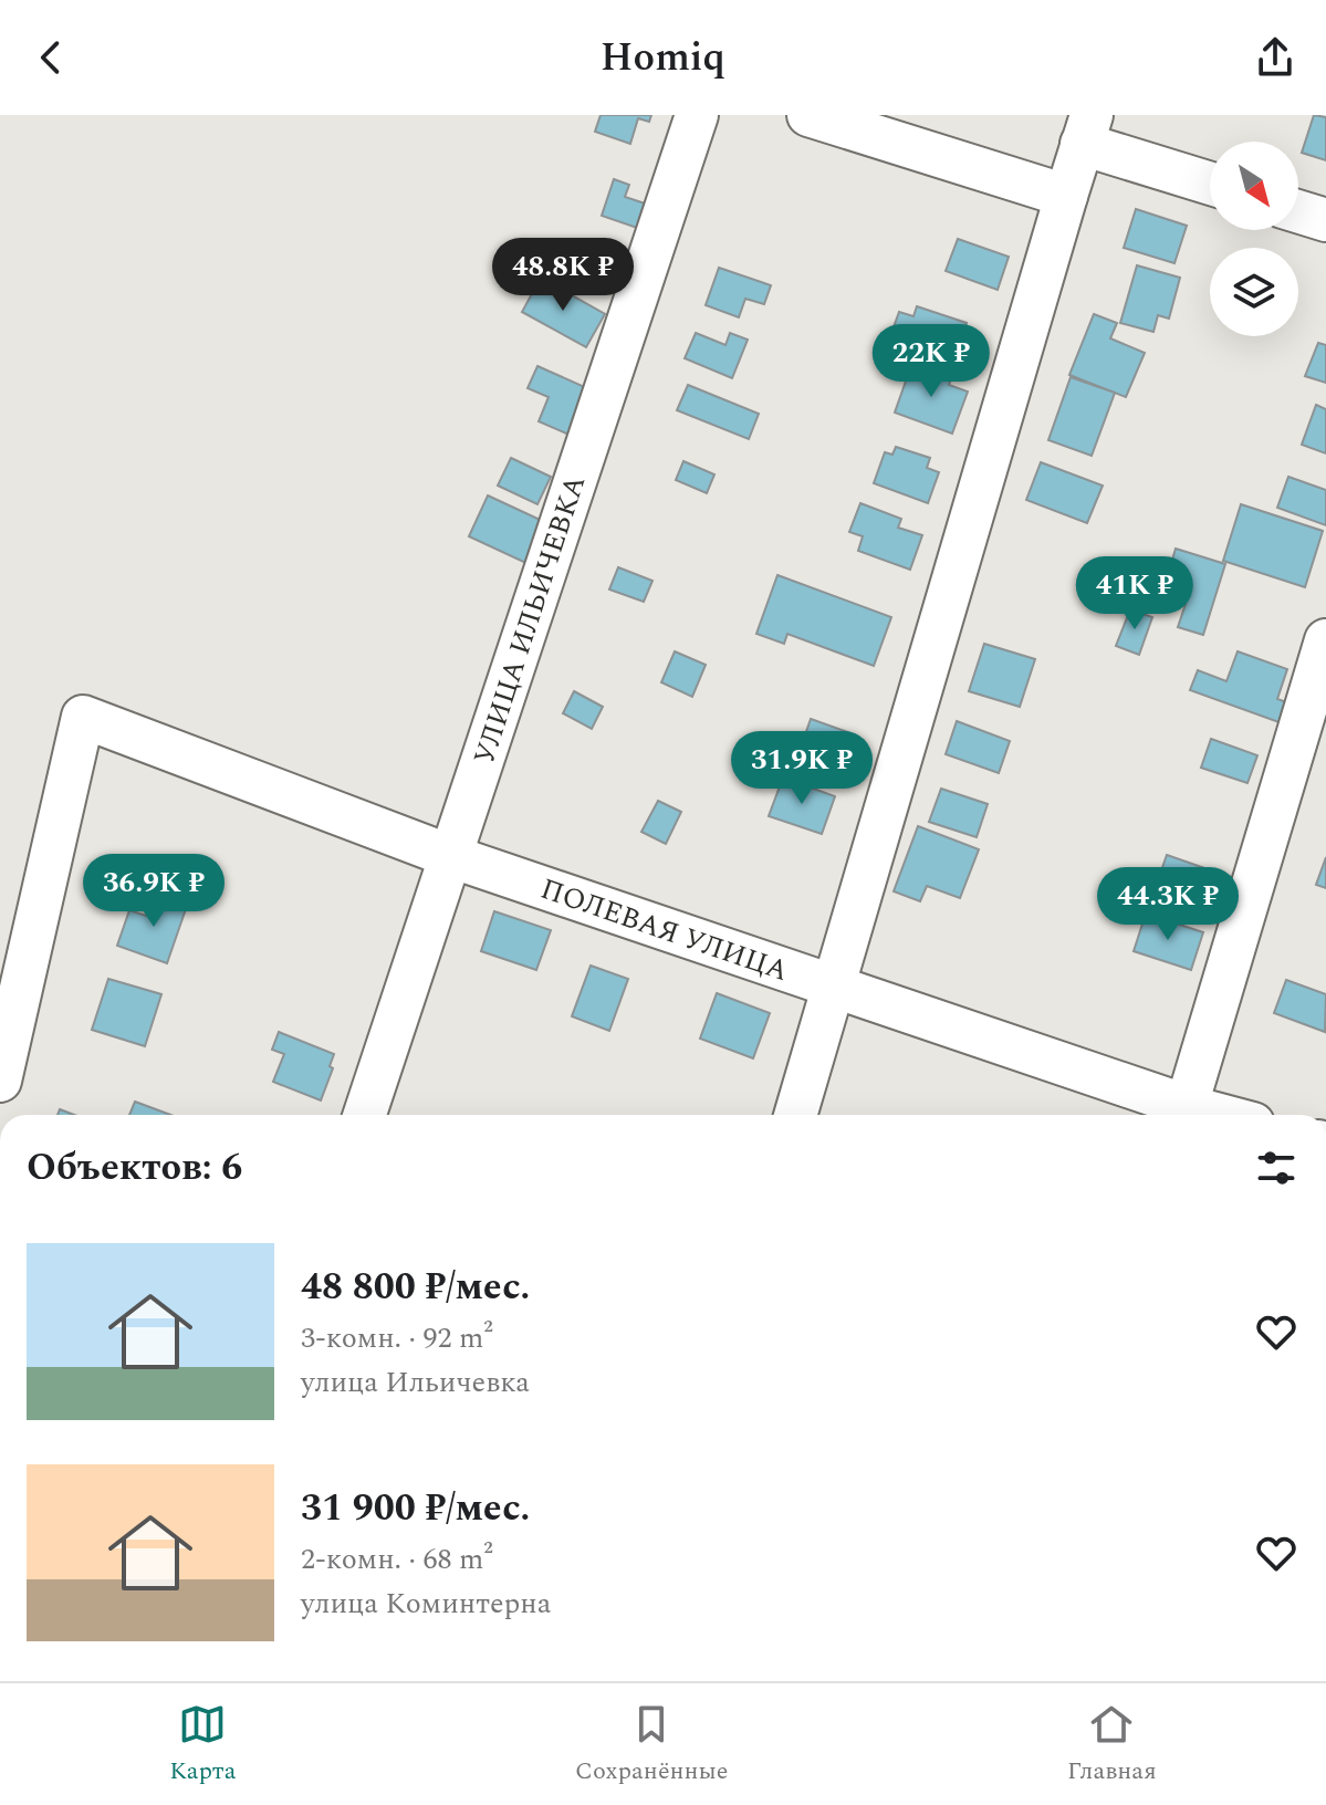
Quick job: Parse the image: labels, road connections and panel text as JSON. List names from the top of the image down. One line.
{"streets":{"street":["УЛИЦА ИЛЬИЧЕВКА","ПОЛЕВАЯ УЛИЦА"]},"crossings":[["УЛИЦА ИЛЬИЧЕВКА","ПОЛЕВАЯ УЛИЦА"]],"north":"bottom right","page":{"header":"Homiq","price":["48.8K ₽","22K ₽","41K ₽","31.9K ₽","36.9K ₽","44.3K ₽"],"heading":"Объектов: 6","list":[{"name":"48 800 ₽/мес.","note":"3-комн. · 92 m² · улица Ильичевка"},{"name":"31 900 ₽/мес.","note":"2-комн. · 68 m² · улица Коминтерна"}],"tabs":["Карта","Сохранённые","Главная"]}}
